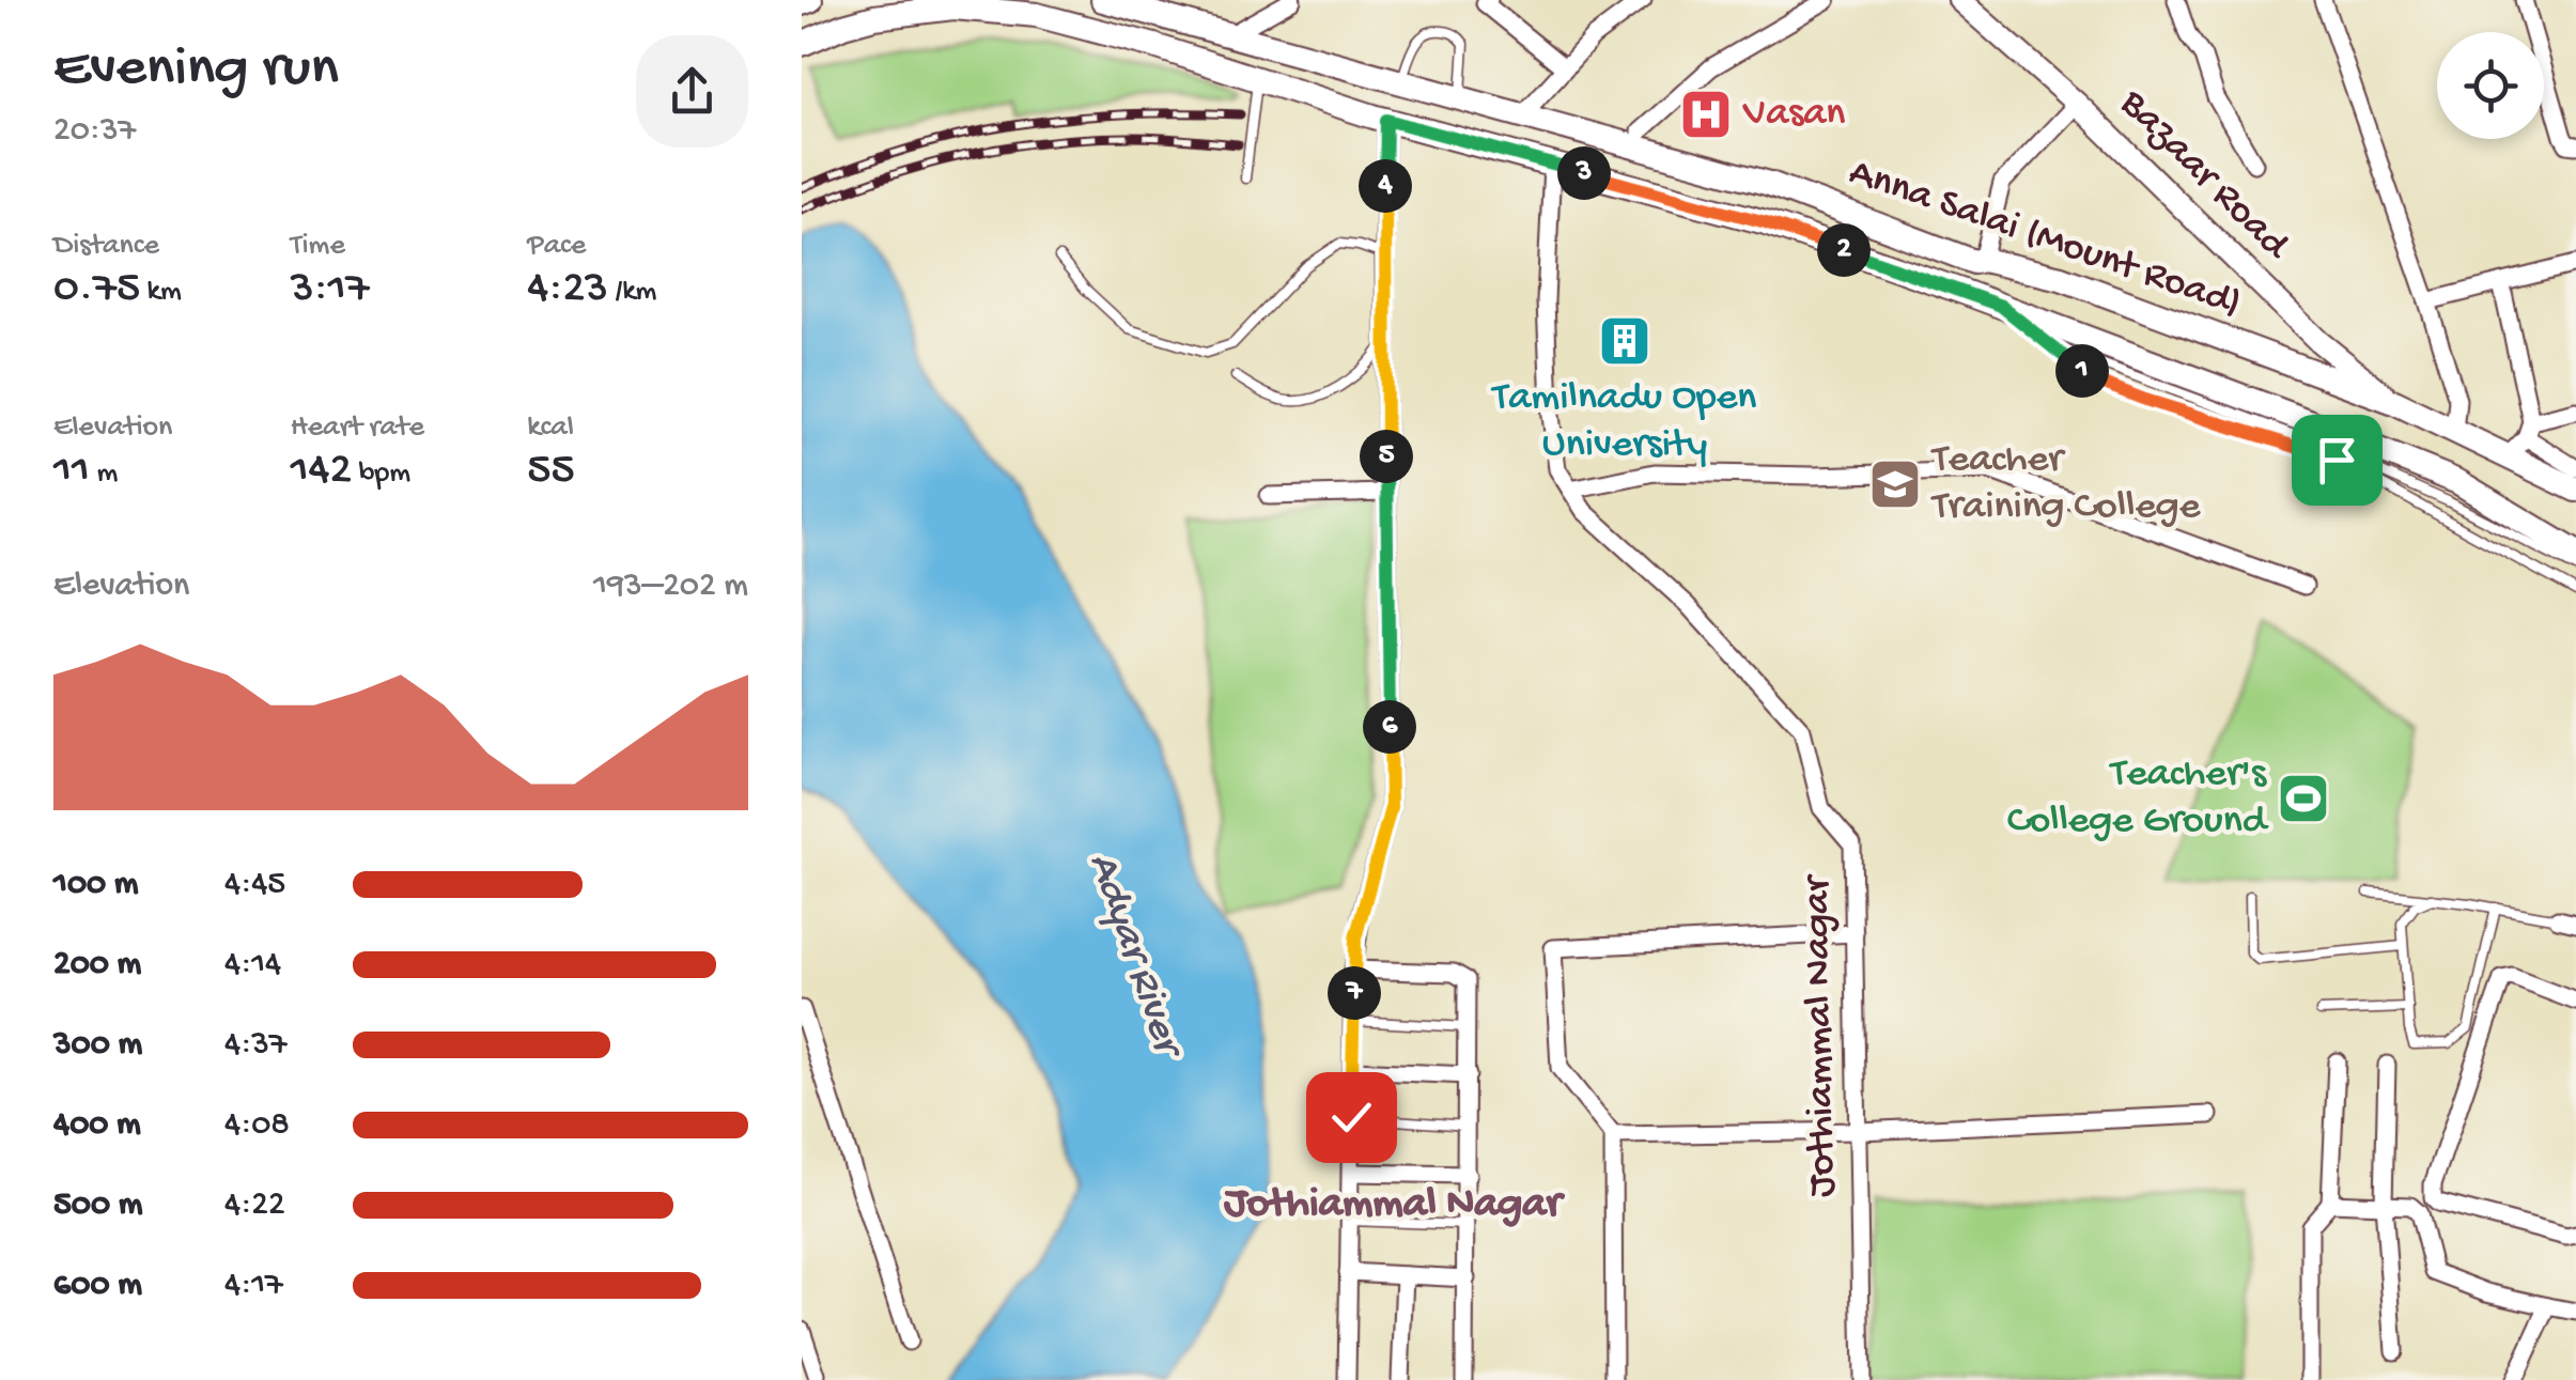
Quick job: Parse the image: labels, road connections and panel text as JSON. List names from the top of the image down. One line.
{"streets":{"main road":["Anna Salai (Mount Road)"],"street":["Bazaar Road","Jothiammal Nagar"]},"crossings":[["Bazaar Road","Anna Salai (Mount Road)"],["Anna Salai (Mount Road)","Jothiammal Nagar"]],"districts":["Jothiammal Nagar"],"water":["Adyar River"],"places":{"hospital":["Vasan"],"building":["Tamilnadu Open University"],"school or university":["Teacher Training College"],"sports":["Teacher's College Ground"]},"page":{"heading":["Evening run","20:37"],"pins":["3","4","2","1","5","6","7"],"stats":[["Distance","0.75 km"],["Time","3:17"],["Pace","4:23 /km"],["Elevation","11 m"],["Heart rate","142 bpm"],["kcal","55"]],"chart":["Elevation","193–202 m"],"list":[{"name":"100 m","note":"4:45"},{"name":"200 m","note":"4:14"},{"name":"300 m","note":"4:37"},{"name":"400 m","note":"4:08"},{"name":"500 m","note":"4:22"},{"name":"600 m","note":"4:17"}]}}
